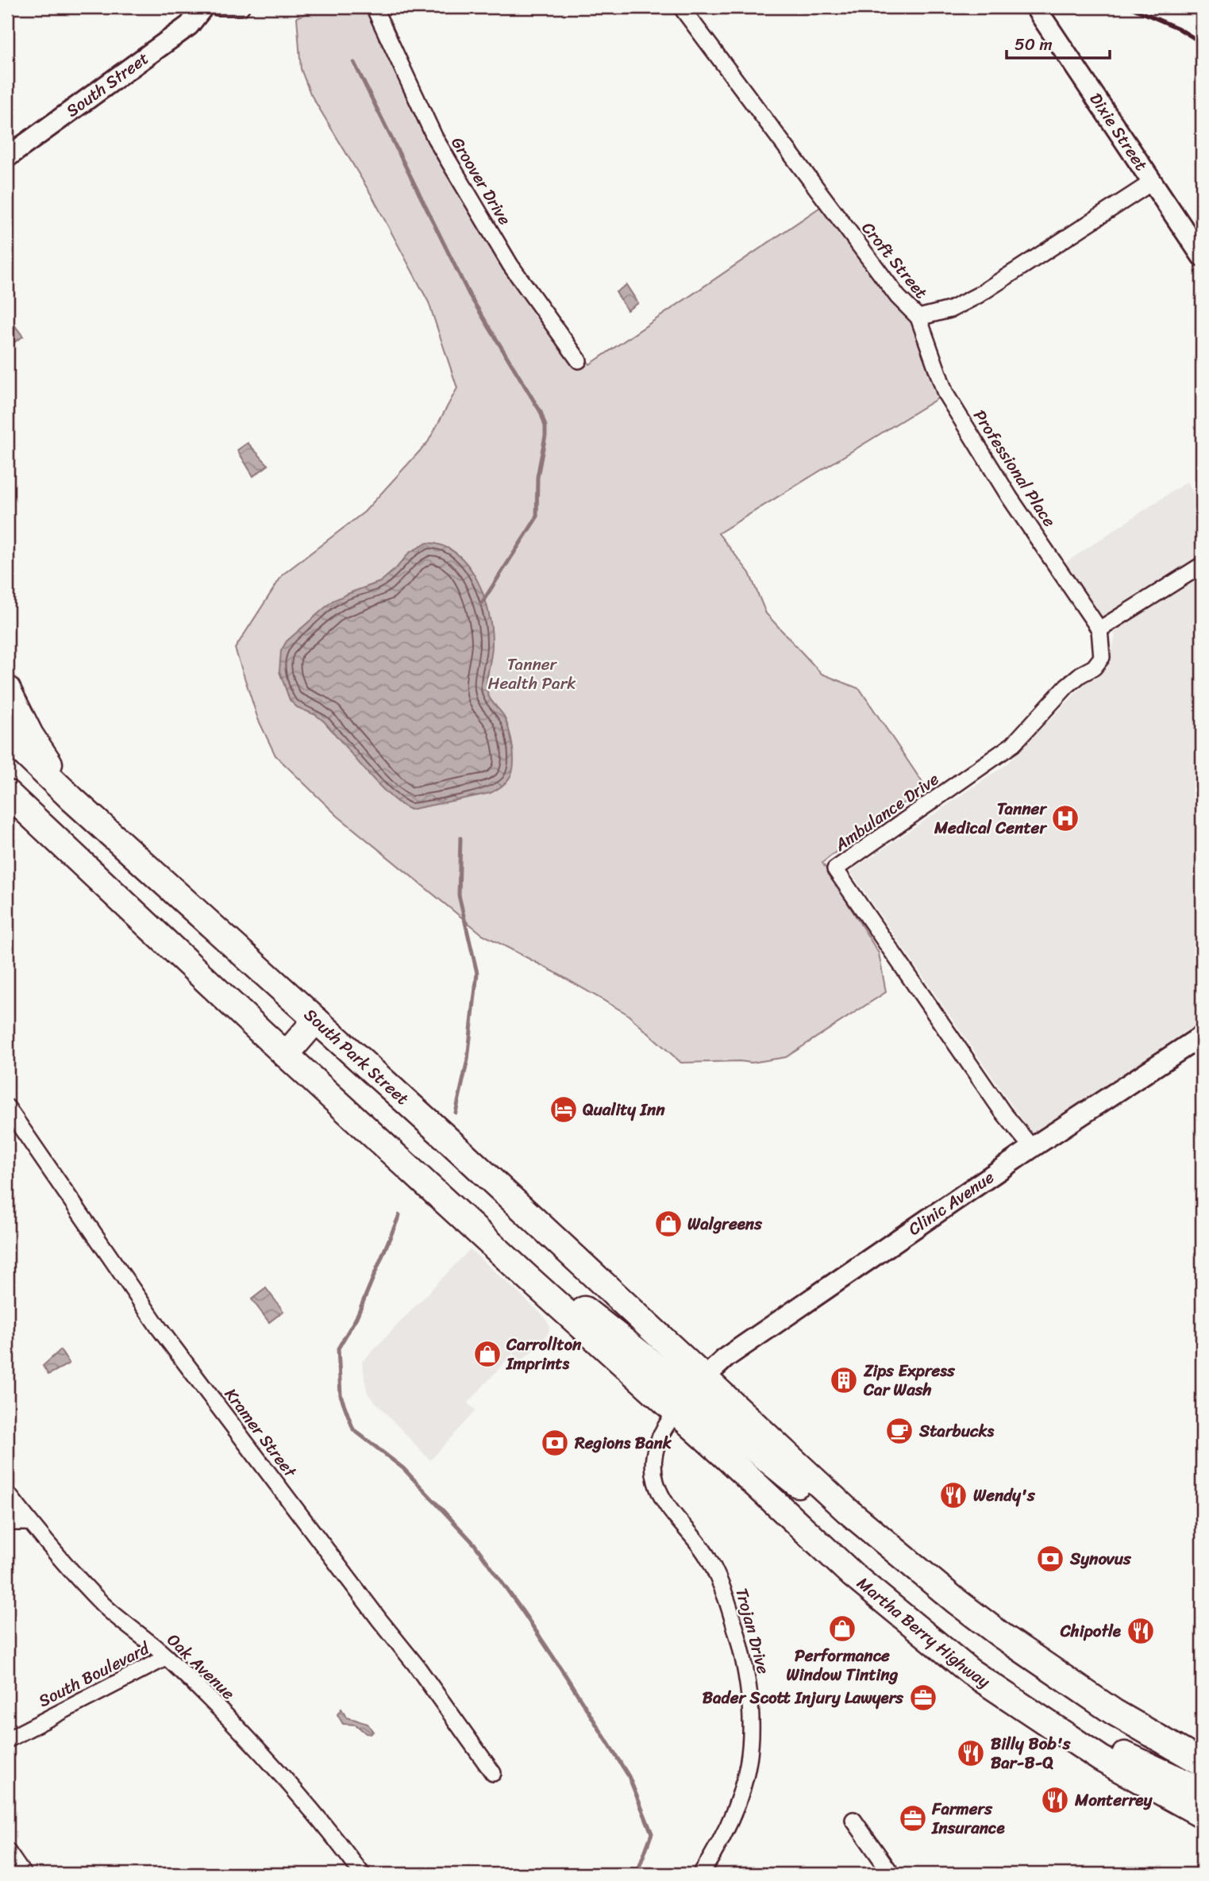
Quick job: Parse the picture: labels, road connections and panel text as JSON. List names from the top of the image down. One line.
{"streets":{"main road":["South Park Street","Martha Berry Highway"],"street":["South Street","Dixie Street","Groover Drive","Croft Street","Professional Place","Ambulance Drive","Clinic Avenue","Kramer Street","Trojan Drive","Oak Avenue","South Boulevard"]},"crossings":[["Dixie Street","Croft Street"],["Croft Street","Professional Place"],["Professional Place","Ambulance Drive"],["Ambulance Drive","Clinic Avenue"],["South Park Street","Clinic Avenue"],["South Park Street","Trojan Drive"],["South Park Street","Martha Berry Highway"],["Clinic Avenue","Trojan Drive"],["Clinic Avenue","Martha Berry Highway"],["Trojan Drive","Martha Berry Highway"],["Oak Avenue","South Boulevard"]],"parks":["Tanner Health Park"],"places":{"hospital":["Tanner Medical Center"],"hotel":["Quality Inn"],"shop":["Walgreens","Carrollton Imprints","Performance Window Tinting"],"building":["Zips Express Car Wash"],"cafe":["Starbucks"],"bank":["Regions Bank","Synovus"],"restaurant":["Wendy's","Chipotle","Billy Bob's Bar-B-Q","Monterrey"],"office":["Bader Scott Injury Lawyers","Farmers Insurance"]},"scale_bar":"50 m"}
